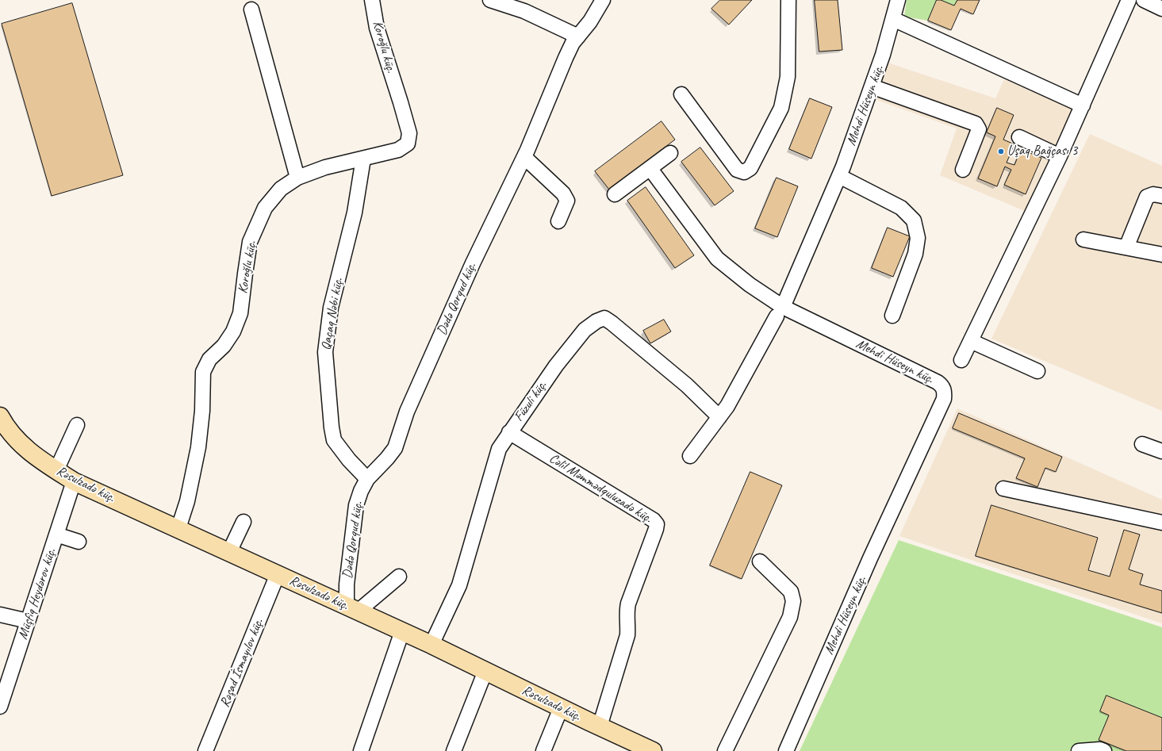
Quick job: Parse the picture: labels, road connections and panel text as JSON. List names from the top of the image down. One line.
{"streets":{"main road":["Rəsulzadə küç."],"street":["Koroğlu küç.","Mehdi Hüseyn küç.","Dədə Qorqud küç.","Qaçaq Nəbi küç.","Füzuli küç.","Cəlil Məmmədquluzadə küç.","Müşfiq Heydərov küç.","Rəşad İsmayılov küç."]},"crossings":[["Koroğlu küç.","Qaçaq Nəbi küç."],["Koroğlu küç.","Rəsulzadə küç."],["Dədə Qorqud küç.","Qaçaq Nəbi küç."],["Dədə Qorqud küç.","Rəsulzadə küç."],["Füzuli küç.","Rəsulzadə küç."],["Füzuli küç.","Cəlil Məmmədquluzadə küç."],["Rəsulzadə küç.","Cəlil Məmmədquluzadə küç."],["Rəsulzadə küç.","Müşfiq Heydərov küç."],["Rəsulzadə küç.","Rəşad İsmayılov küç."]],"places":["Uşaq Bağçası 3"]}
